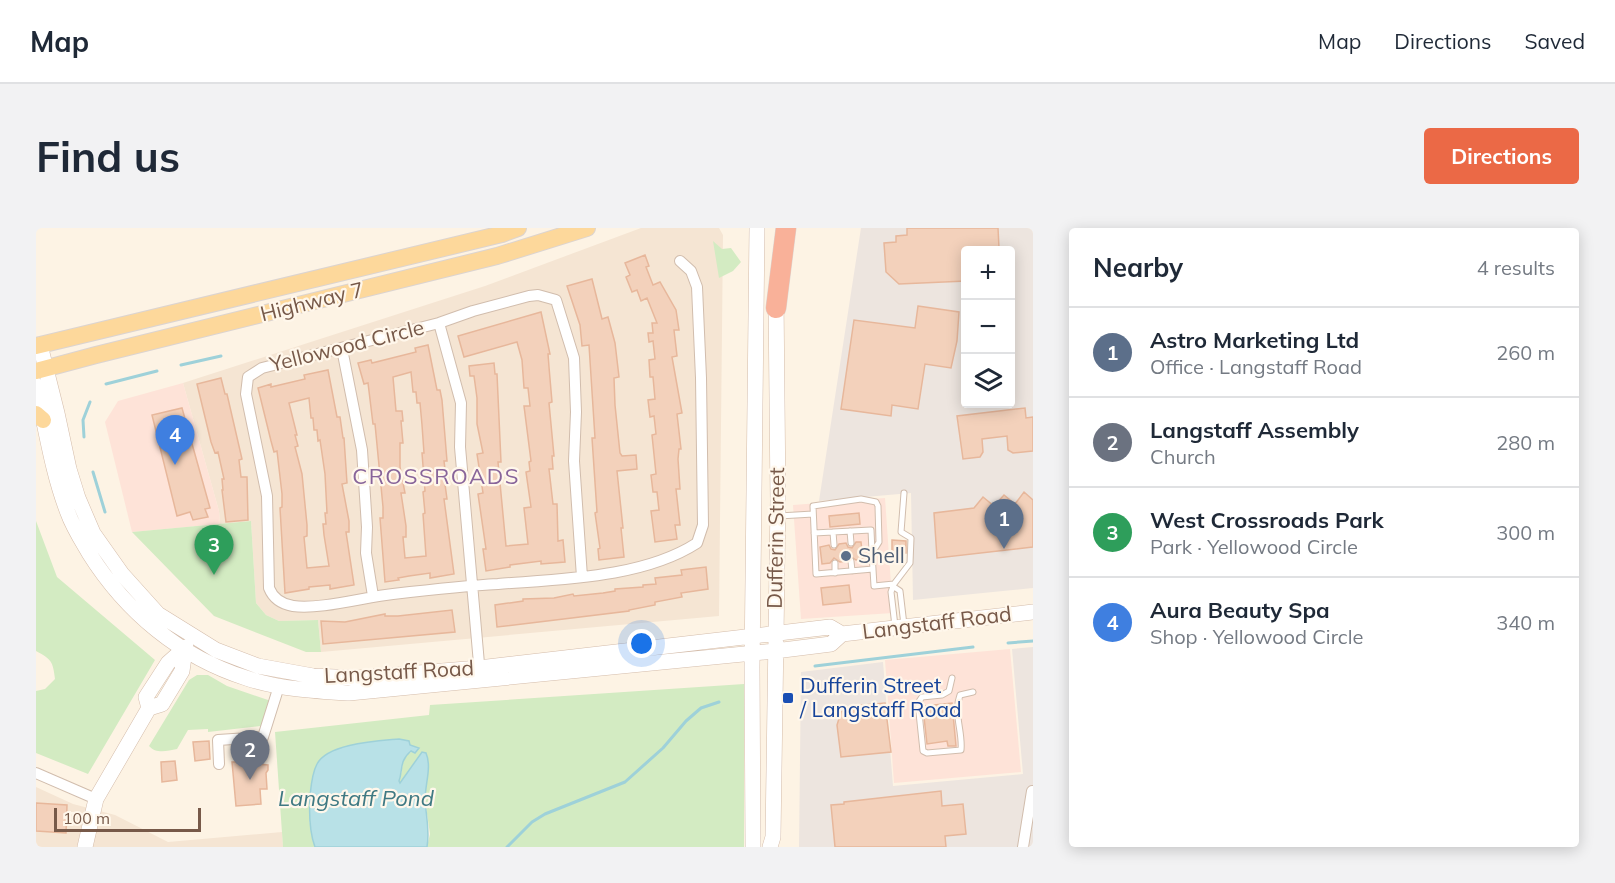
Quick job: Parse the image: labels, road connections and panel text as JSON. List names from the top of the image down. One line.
{"streets":{"main road":["Highway 7","Dufferin Street","Langstaff Road"],"street":["Yellowood Circle"]},"crossings":[["Highway 7","Langstaff Road"],["Dufferin Street","Langstaff Road"]],"districts":["CROSSROADS"],"water":["Langstaff Pond"],"places":{"other":["Shell"],"transit":["Dufferin Street / Langstaff Road"]},"scale_bar":"100 m","page":{"header":"Map","nav":["Map","Directions","Saved"],"buttons":"Directions","title":"Find us","heading":["Nearby","4 results"],"map_buttons":["+","−"],"list":[{"mark":"1","name":"Astro Marketing Ltd","note":"Office · Langstaff Road","value":"260 m"},{"mark":"2","name":"Langstaff Assembly","note":"Church","value":"280 m"},{"mark":"3","name":"West Crossroads Park","note":"Park · Yellowood Circle","value":"300 m"},{"mark":"4","name":"Aura Beauty Spa","note":"Shop · Yellowood Circle","value":"340 m"}],"pins":["4","1","3","2"],"scale":"100 m"}}
